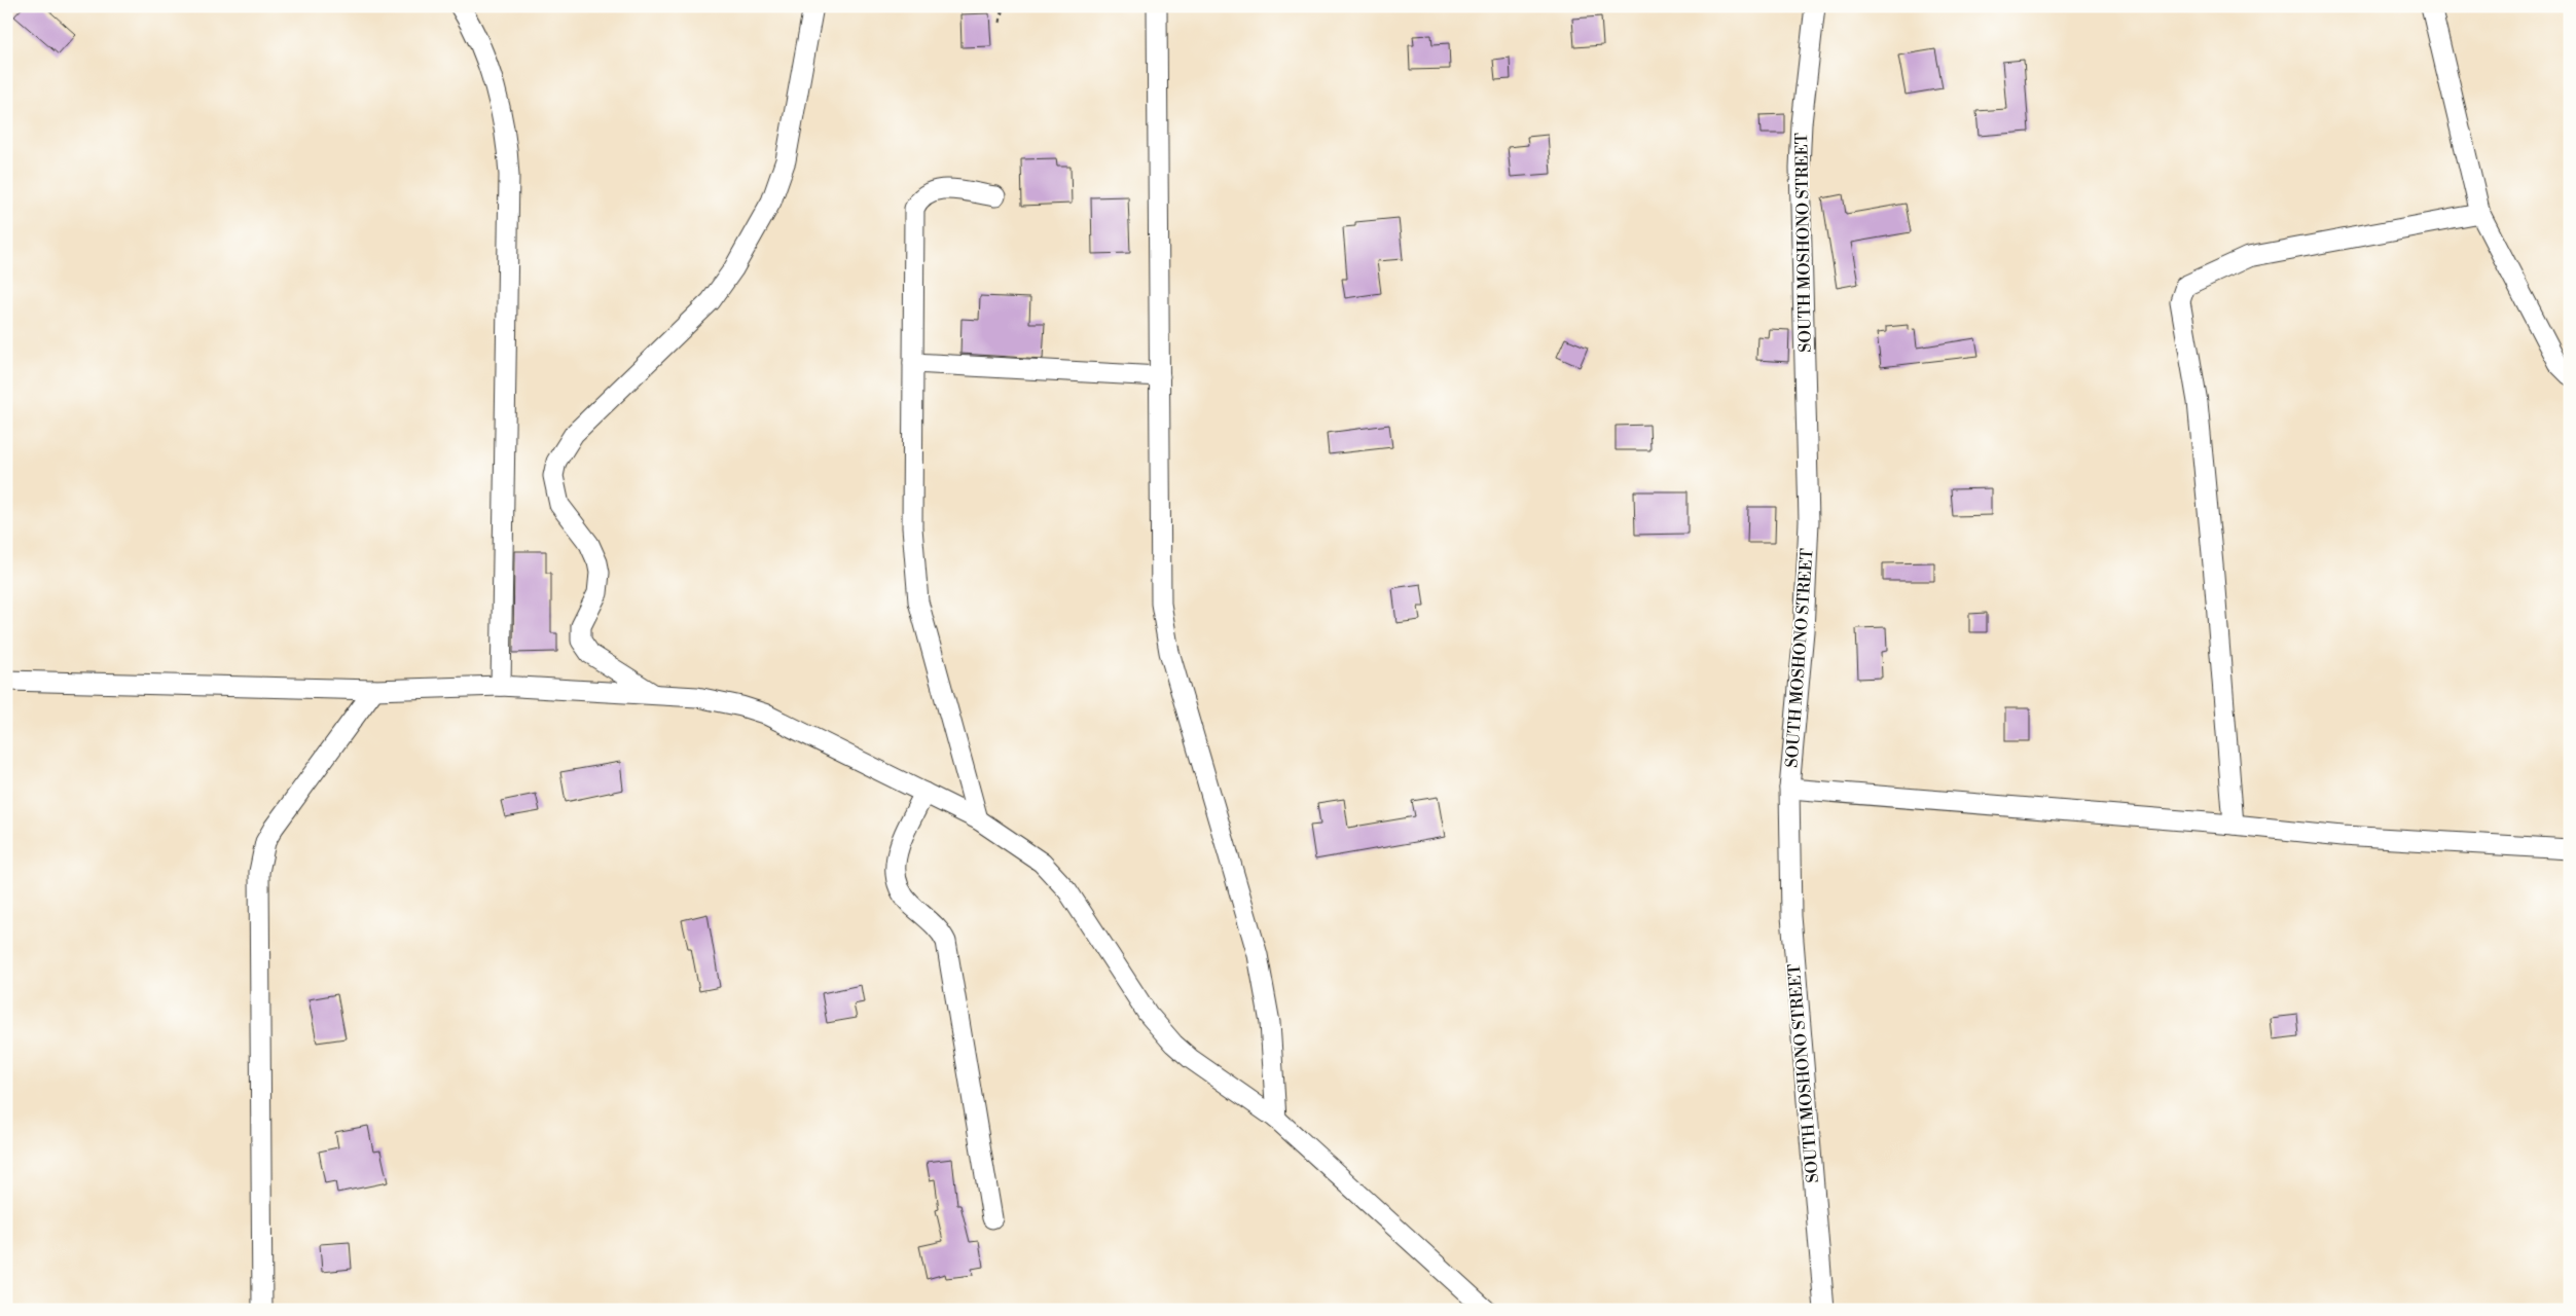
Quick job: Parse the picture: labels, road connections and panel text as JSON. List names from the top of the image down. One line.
{"streets":{"street":["SOUTH MOSHONO STREET"]}}
